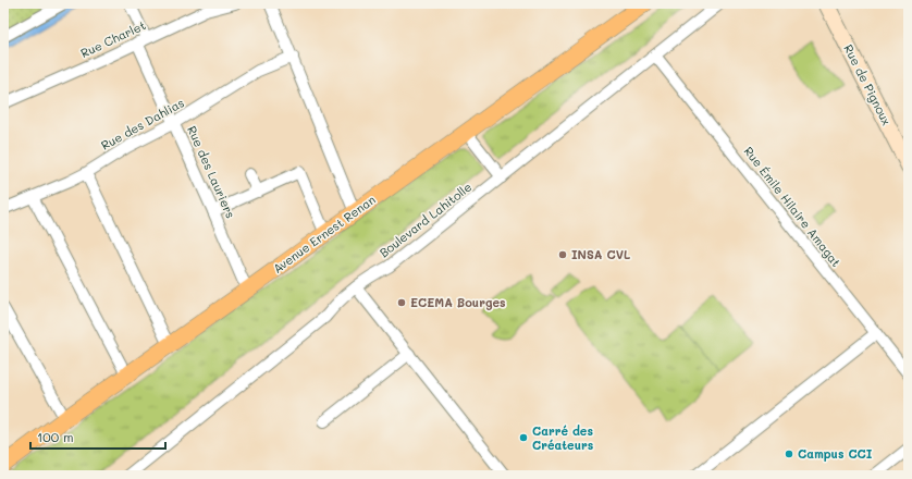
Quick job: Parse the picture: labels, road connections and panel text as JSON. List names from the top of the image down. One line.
{"streets":{"main road":["Rue de Pignoux","Avenue Ernest Renan"],"street":["Rue Charlet","Rue des Dahlias","Rue des Lauriers","Rue Émile Hilaire Amagat","Boulevard Lahitolle"]},"crossings":[["Rue Charlet","Rue des Lauriers"],["Rue des Dahlias","Rue des Lauriers"],["Rue des Lauriers","Avenue Ernest Renan"],["Rue Émile Hilaire Amagat","Boulevard Lahitolle"]],"places":["INSA CVL","ECEMA Bourges","Carré des Créateurs","Campus CCI"],"scale_bar":"100 m"}
